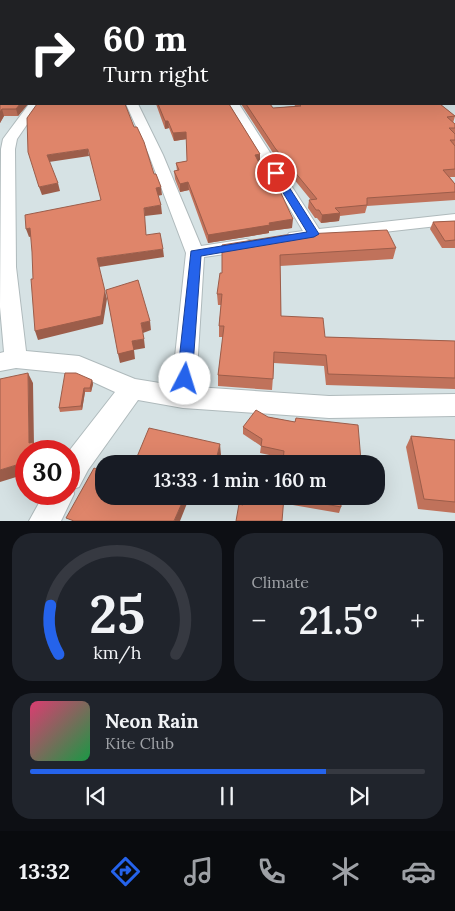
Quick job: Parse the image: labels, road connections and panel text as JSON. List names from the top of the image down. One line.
{"page":{"turn":["60 m","Turn right"],"limit":"30","trip":"13:33 · 1 min · 160 m","tile":"Climate","heat":["−","21.5°","+"],"song":["Neon Rain","Kite Club"],"tabs":"13:32","gauge":["25","km/h"]}}
